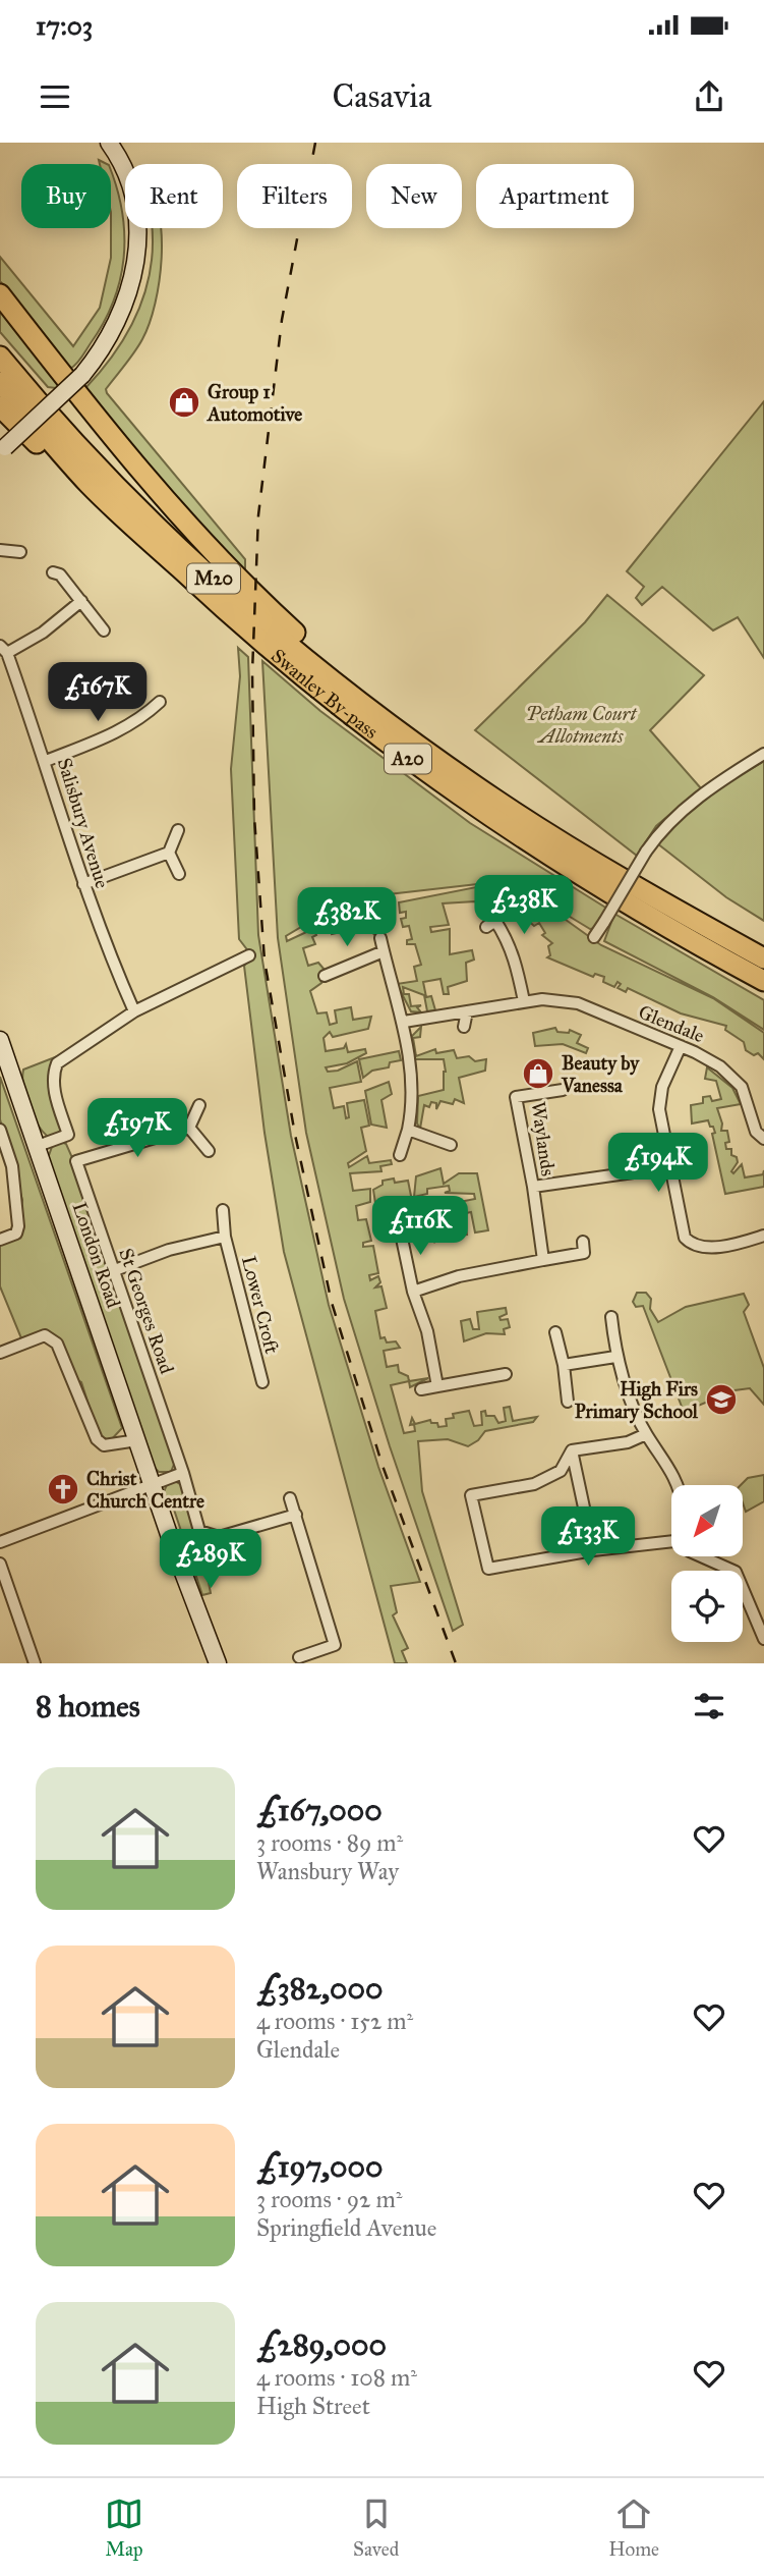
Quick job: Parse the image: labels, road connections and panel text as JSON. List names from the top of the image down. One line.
{"streets":{"highway":["M20","Swanley By-pass","A20"],"main road":["London Road"],"street":["Salisbury Avenue","Glendale","Waylands","Lower Croft","St Georges Road"]},"crossings":[["M20","A20"],["Swanley By-pass","A20"],["Lower Croft","St Georges Road"]],"parks":["Petham Court Allotments"],"places":{"shop":["Group 1 Automotive","Beauty by Vanessa"],"school or university":["High Firs Primary School"],"church":["Christ Church Centre"]},"north":"bottom left","page":{"status":"17:03","header":"Casavia","chip":["Buy","Rent","Filters","New","Apartment"],"price":["£167K","£238K","£382K","£197K","£194K","£116K","£133K","£289K"],"heading":"8 homes","list":[{"name":"£167,000","note":"3 rooms · 89 m² · Wansbury Way"},{"name":"£382,000","note":"4 rooms · 152 m² · Glendale"},{"name":"£197,000","note":"3 rooms · 92 m² · Springfield Avenue"},{"name":"£289,000","note":"4 rooms · 108 m² · High Street"}],"tabs":["Map","Saved","Home"]}}
